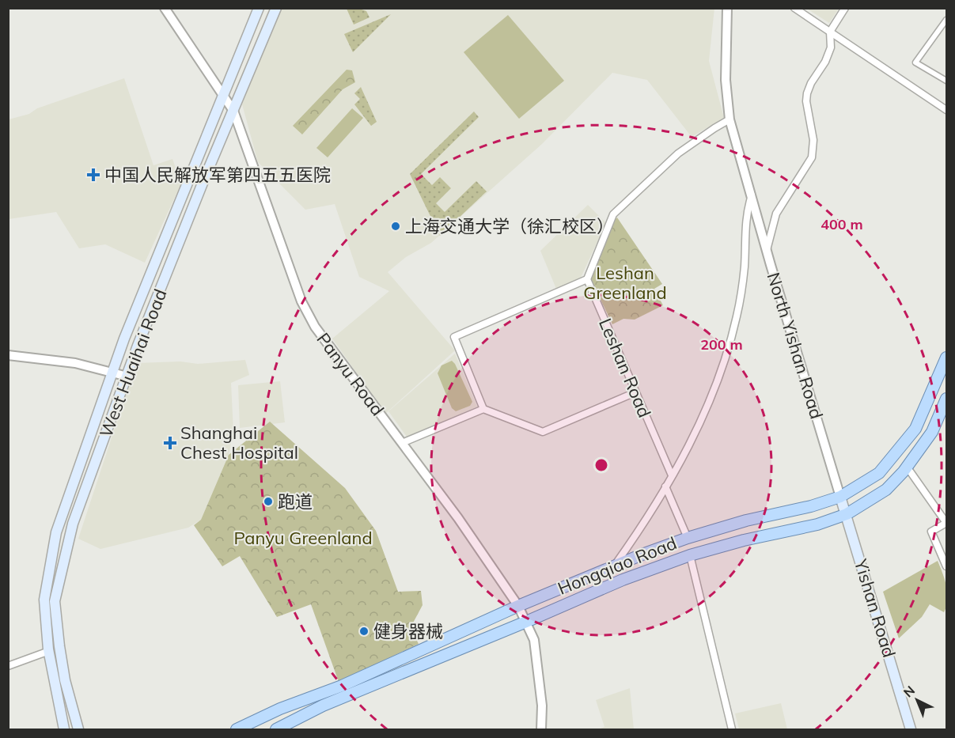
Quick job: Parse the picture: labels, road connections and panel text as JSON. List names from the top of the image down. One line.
{"streets":{"main road":["West Huaihai Road","Hongqiao Road","Yishan Road"],"street":["North Yishan Road","Leshan Road","Panyu Road"]},"crossings":[["North Yishan Road","Hongqiao Road"],["North Yishan Road","Yishan Road"],["West Huaihai Road","Panyu Road"],["Panyu Road","Hongqiao Road"],["Hongqiao Road","Yishan Road"]],"parks":["Leshan Greenland","Panyu Greenland"],"places":{"health":["中国人民解放军第四五五医院","Shanghai Chest Hospital"],"other":["上海交通大学（徐汇校区）","跑道","健身器械"]},"north":"top left","rings":["400 m","200 m"]}
